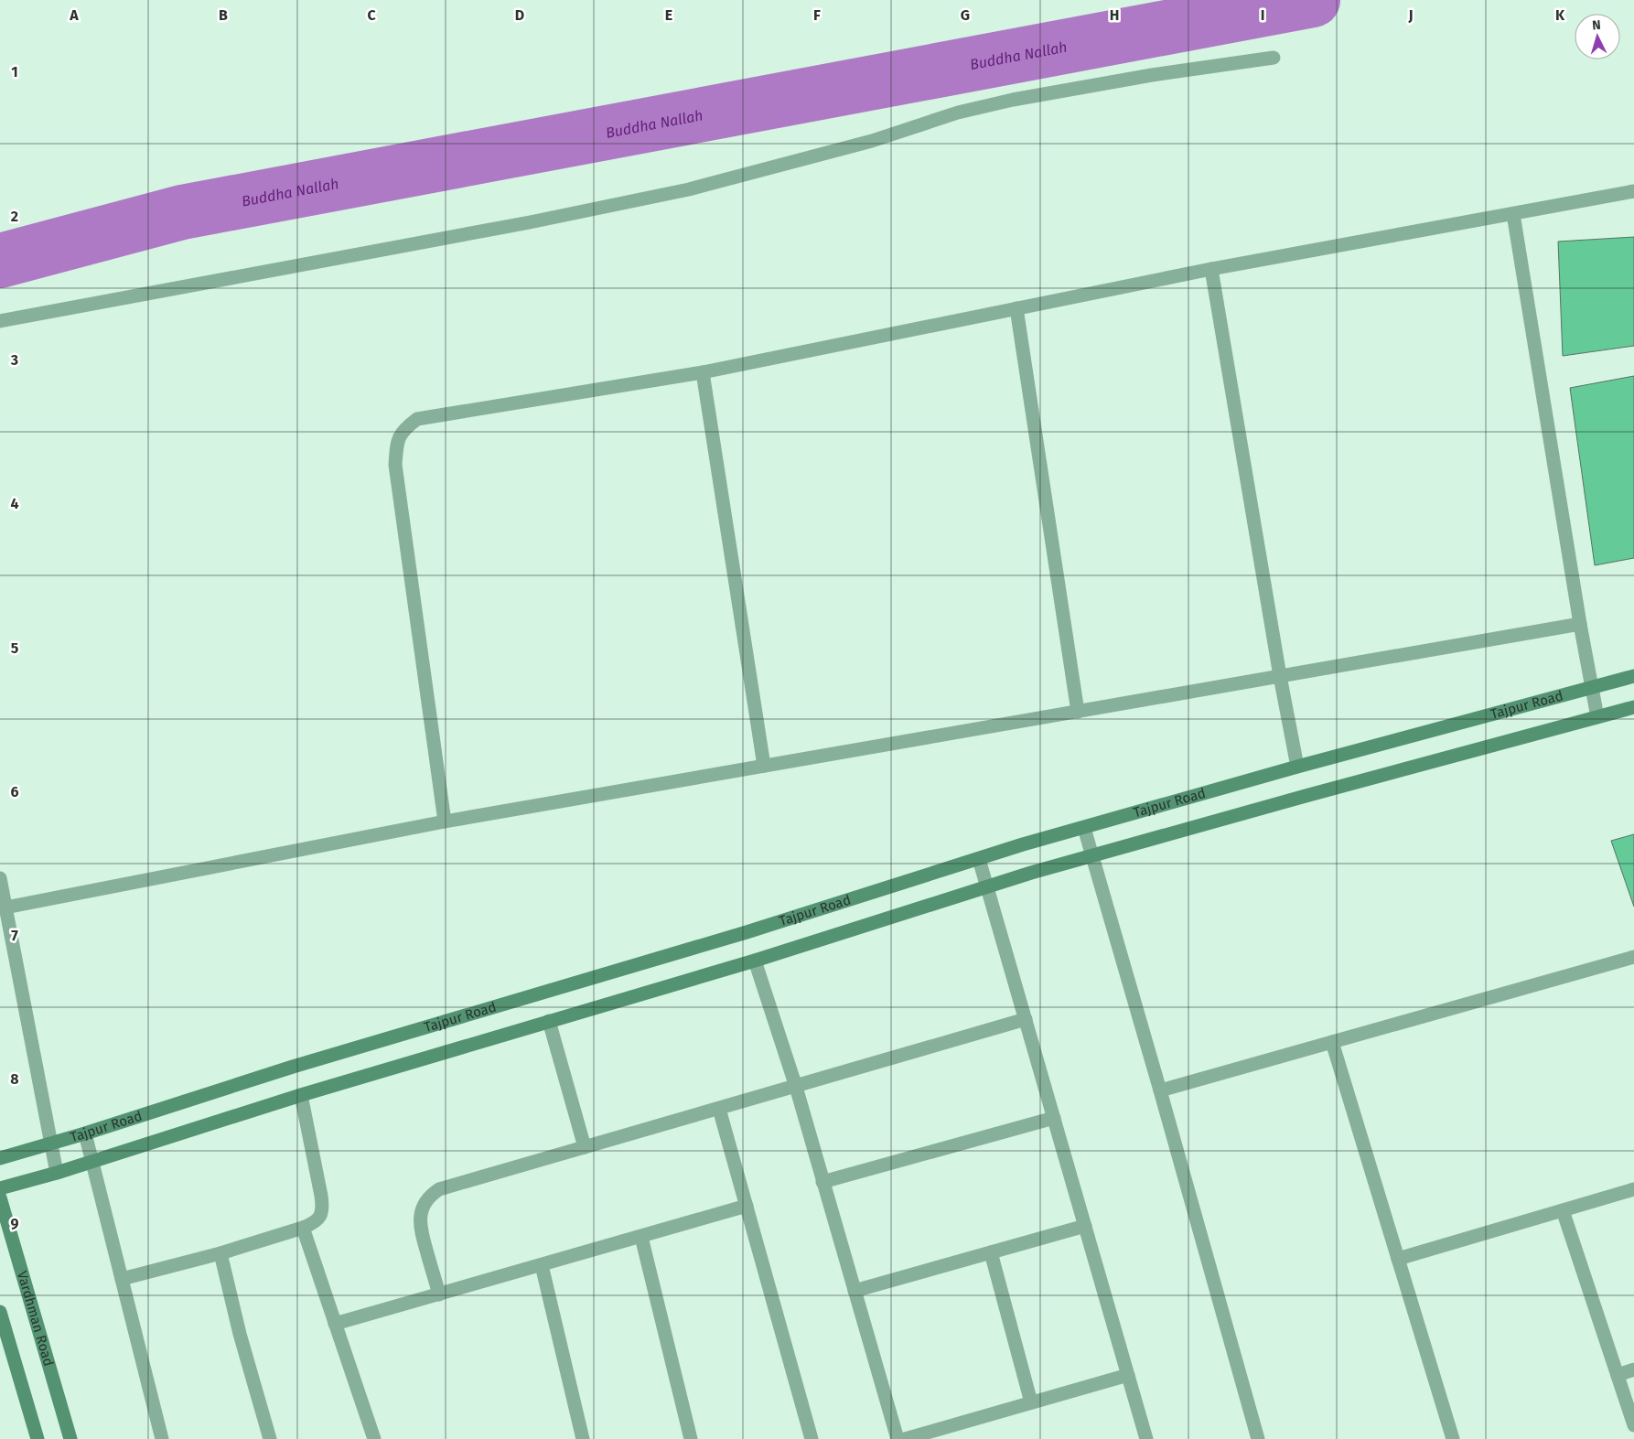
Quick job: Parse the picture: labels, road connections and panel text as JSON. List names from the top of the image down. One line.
{"streets":{"main road":["Tajpur Road","Vardhman Road"]},"water":["Buddha Nallah"],"north":"top","grid":{"columns":["A","B","C","D","E","F","G","H","I","J","K"],"rows":["1","2","3","4","5","6","7","8","9"]}}
